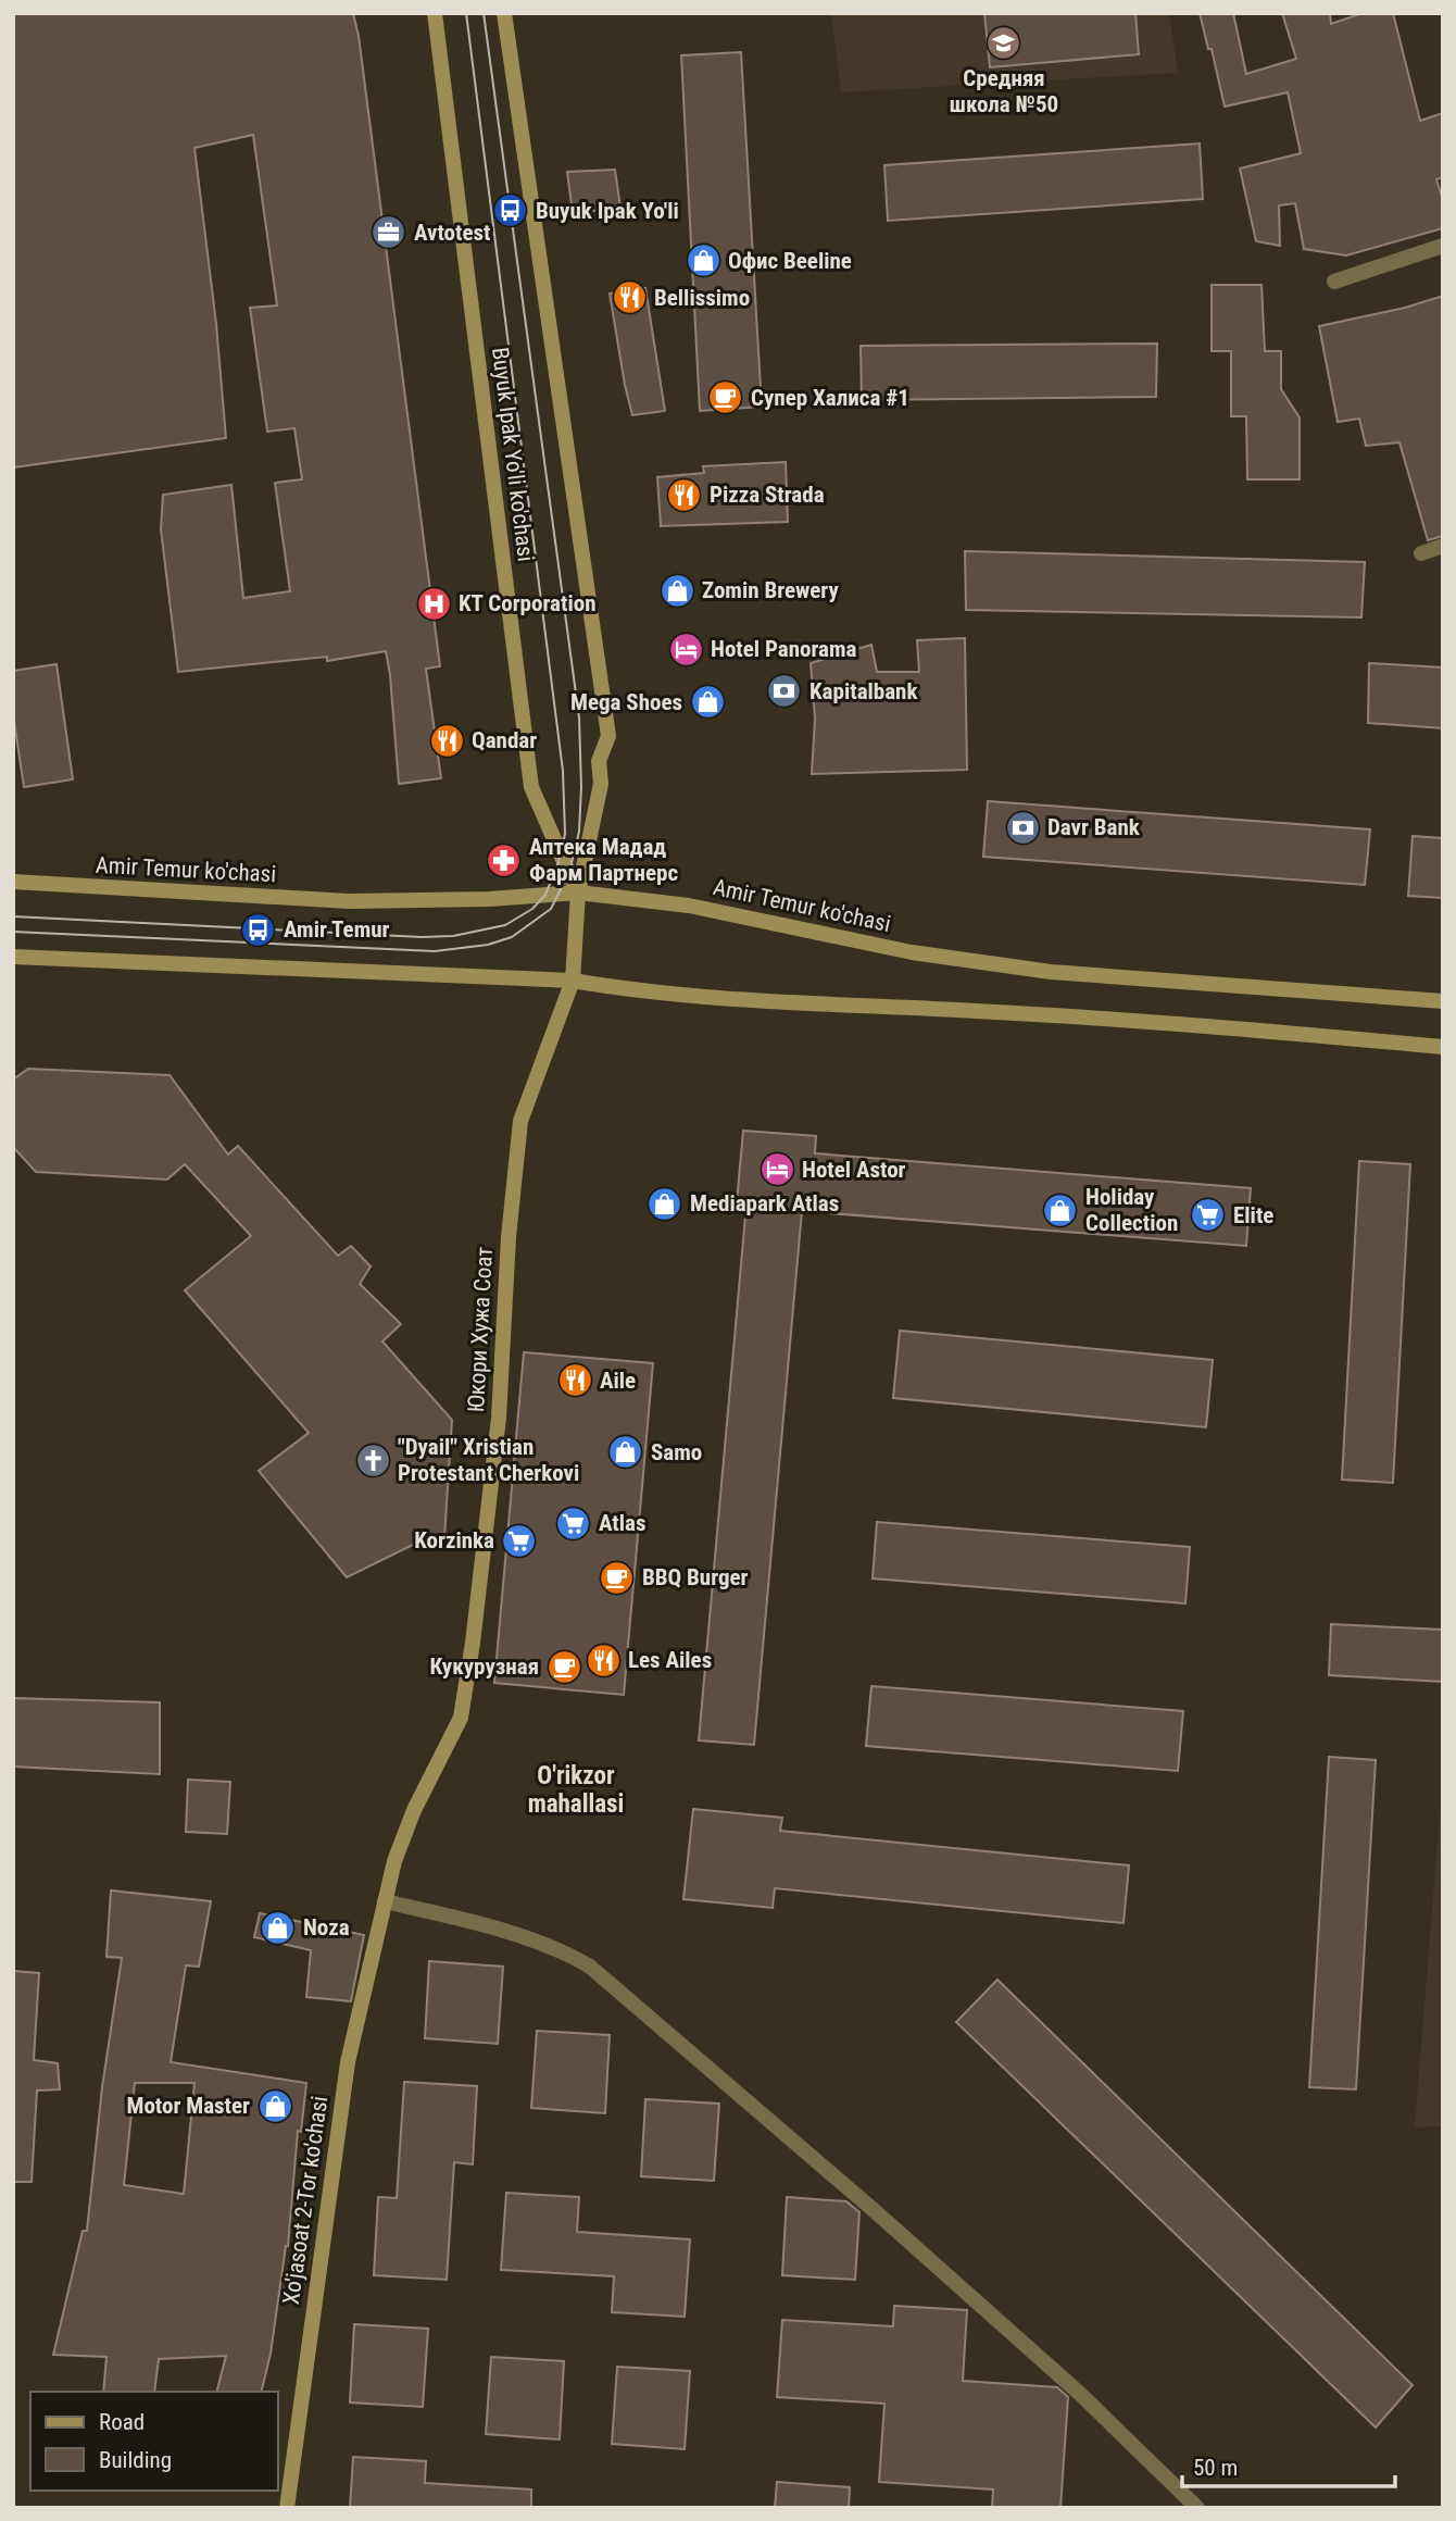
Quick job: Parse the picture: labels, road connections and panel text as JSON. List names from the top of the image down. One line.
{"streets":{"main road":["Buyuk Ipak Yo'li ko'chasi","Amir Temur ko'chasi","Юкори Хужа Соат","Xo'jasoat 2-Tor ko'chasi"]},"crossings":[["Buyuk Ipak Yo'li ko'chasi","Amir Temur ko'chasi"],["Buyuk Ipak Yo'li ko'chasi","Юкори Хужа Соат"],["Юкори Хужа Соат","Xo'jasoat 2-Tor ko'chasi"]],"districts":["O'rikzor mahallasi"],"places":{"school or university":["Средняя школа №50"],"bus stop":["Buyuk Ipak Yo'li","Amir Temur"],"office":["Avtotest"],"shop":["Офис Beeline","Zomin Brewery","Mega Shoes","Mediapark Atlas","Holiday Collection","Samo","Noza","Motor Master"],"restaurant":["Bellissimo","Pizza Strada","Qandar","Aile","Les Ailes"],"cafe":["Супер Халиса #1","BBQ Burger","Кукурузная"],"hospital":["KT Corporation"],"hotel":["Hotel Panorama","Hotel Astor"],"bank":["Kapitalbank","Davr Bank"],"pharmacy":["Аптека Мадад Фарм Партнерс"],"supermarket":["Elite","Atlas","Korzinka"],"church":["\"Dyail\" Xristian Protestant Cherkovi"]},"legend":["Road","Building"],"scale_bar":"50 m"}
